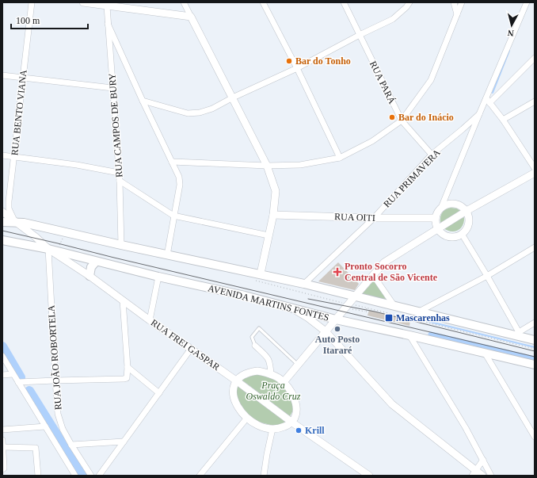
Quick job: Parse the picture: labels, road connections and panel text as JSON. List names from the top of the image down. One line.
{"streets":{"main road":["AVENIDA MARTINS FONTES"],"street":["RUA PARÁ","RUA BENTO VIANA","RUA CAMPOS DE BURY","RUA PRIMAVERA","RUA OITI","RUA FREI GASPAR","RUA JOÃO ROBORTELA"]},"crossings":[["RUA PARÁ","RUA PRIMAVERA"],["RUA BENTO VIANA","RUA FREI GASPAR"],["RUA PRIMAVERA","RUA OITI"],["AVENIDA MARTINS FONTES","RUA FREI GASPAR"],["AVENIDA MARTINS FONTES","RUA JOÃO ROBORTELA"],["RUA FREI GASPAR","RUA JOÃO ROBORTELA"]],"parks":["Praça Oswaldo Cruz"],"places":{"other":["Bar do Tonho","Bar do Inácio","Auto Posto Itararé","Krill"],"health":["Pronto Socorro Central de São Vicente"],"transit":["Mascarenhas"]},"scale_bar":"100 m","north":"bottom"}
